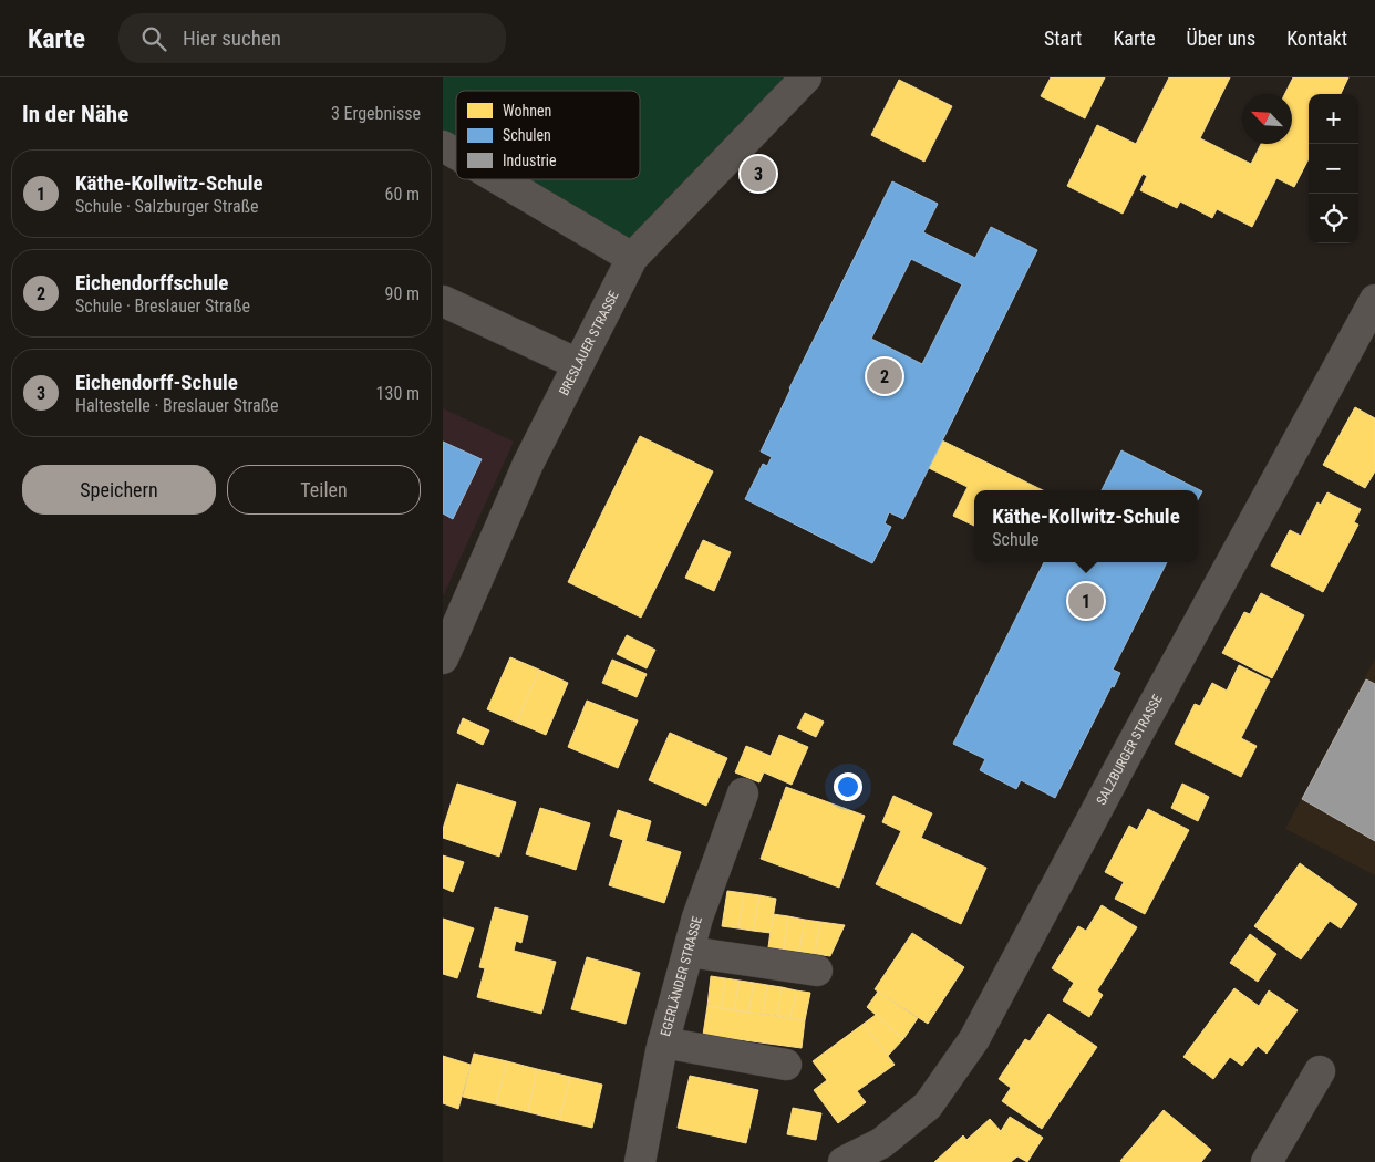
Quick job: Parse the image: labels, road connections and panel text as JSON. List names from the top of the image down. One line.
{"streets":{"street":["BRESLAUER STRASSE","SALZBURGER STRASSE","EGERLÄNDER STRASSE"]},"legend":["Wohnen","Schulen","Industrie"],"north":"top left","page":{"header":"Karte","search":"Hier suchen","nav":["Start","Karte","Über uns","Kontakt"],"heading":["In der Nähe","3 Ergebnisse"],"map_buttons":["+","−"],"list":[{"mark":"1","name":"Käthe-Kollwitz-Schule","note":"Schule · Salzburger Straße","value":"60 m"},{"mark":"2","name":"Eichendorffschule","note":"Schule · Breslauer Straße","value":"90 m"},{"mark":"3","name":"Eichendorff-Schule","note":"Haltestelle · Breslauer Straße","value":"130 m"}],"pins":["3","2","1"],"buttons":["Speichern","Teilen"],"popup":["Käthe-Kollwitz-Schule","Schule"]}}
